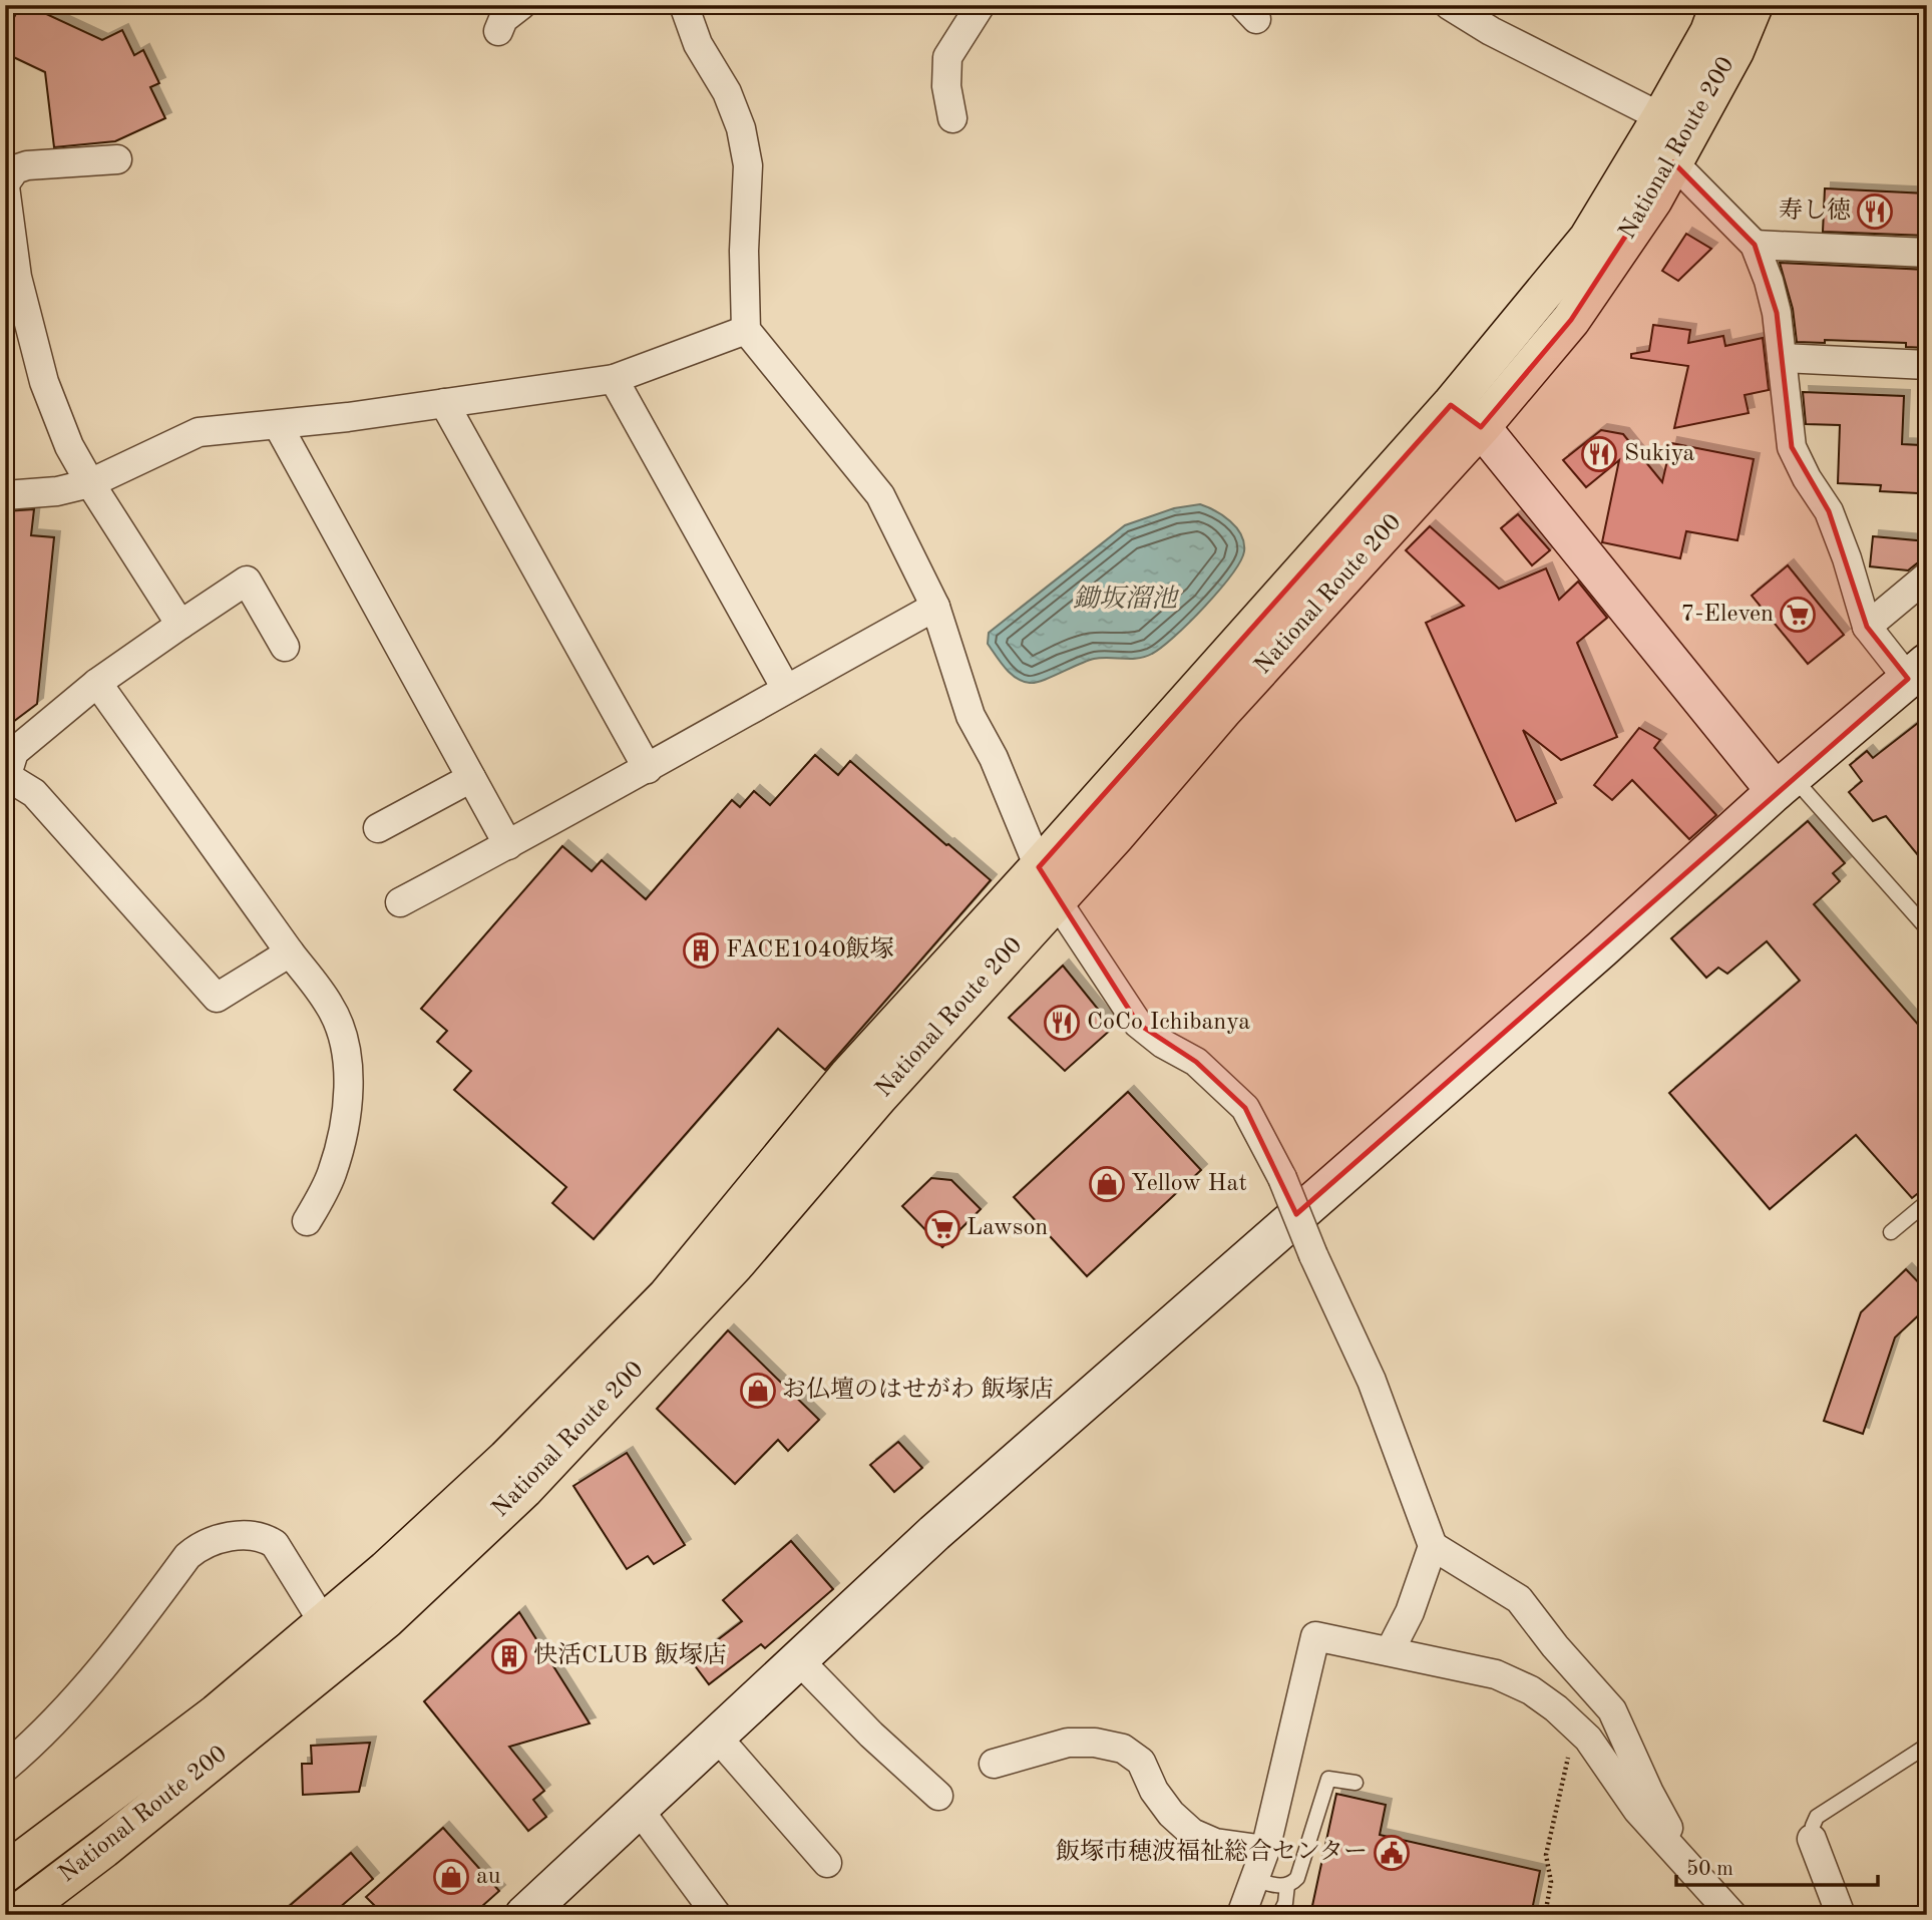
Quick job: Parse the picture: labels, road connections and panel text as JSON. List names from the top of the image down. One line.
{"streets":{"highway":["National Route 200"]},"water":["鋤坂溜池"],"places":{"restaurant":["寿し徳","Sukiya","CoCo Ichibanya"],"supermarket":["7-Eleven","Lawson"],"building":["FACE1040飯塚","快活CLUB 飯塚店"],"shop":["Yellow Hat","お仏壇のはせがわ 飯塚店","au"],"public building":["飯塚市穂波福祉総合センター"]},"scale_bar":"50 m"}
